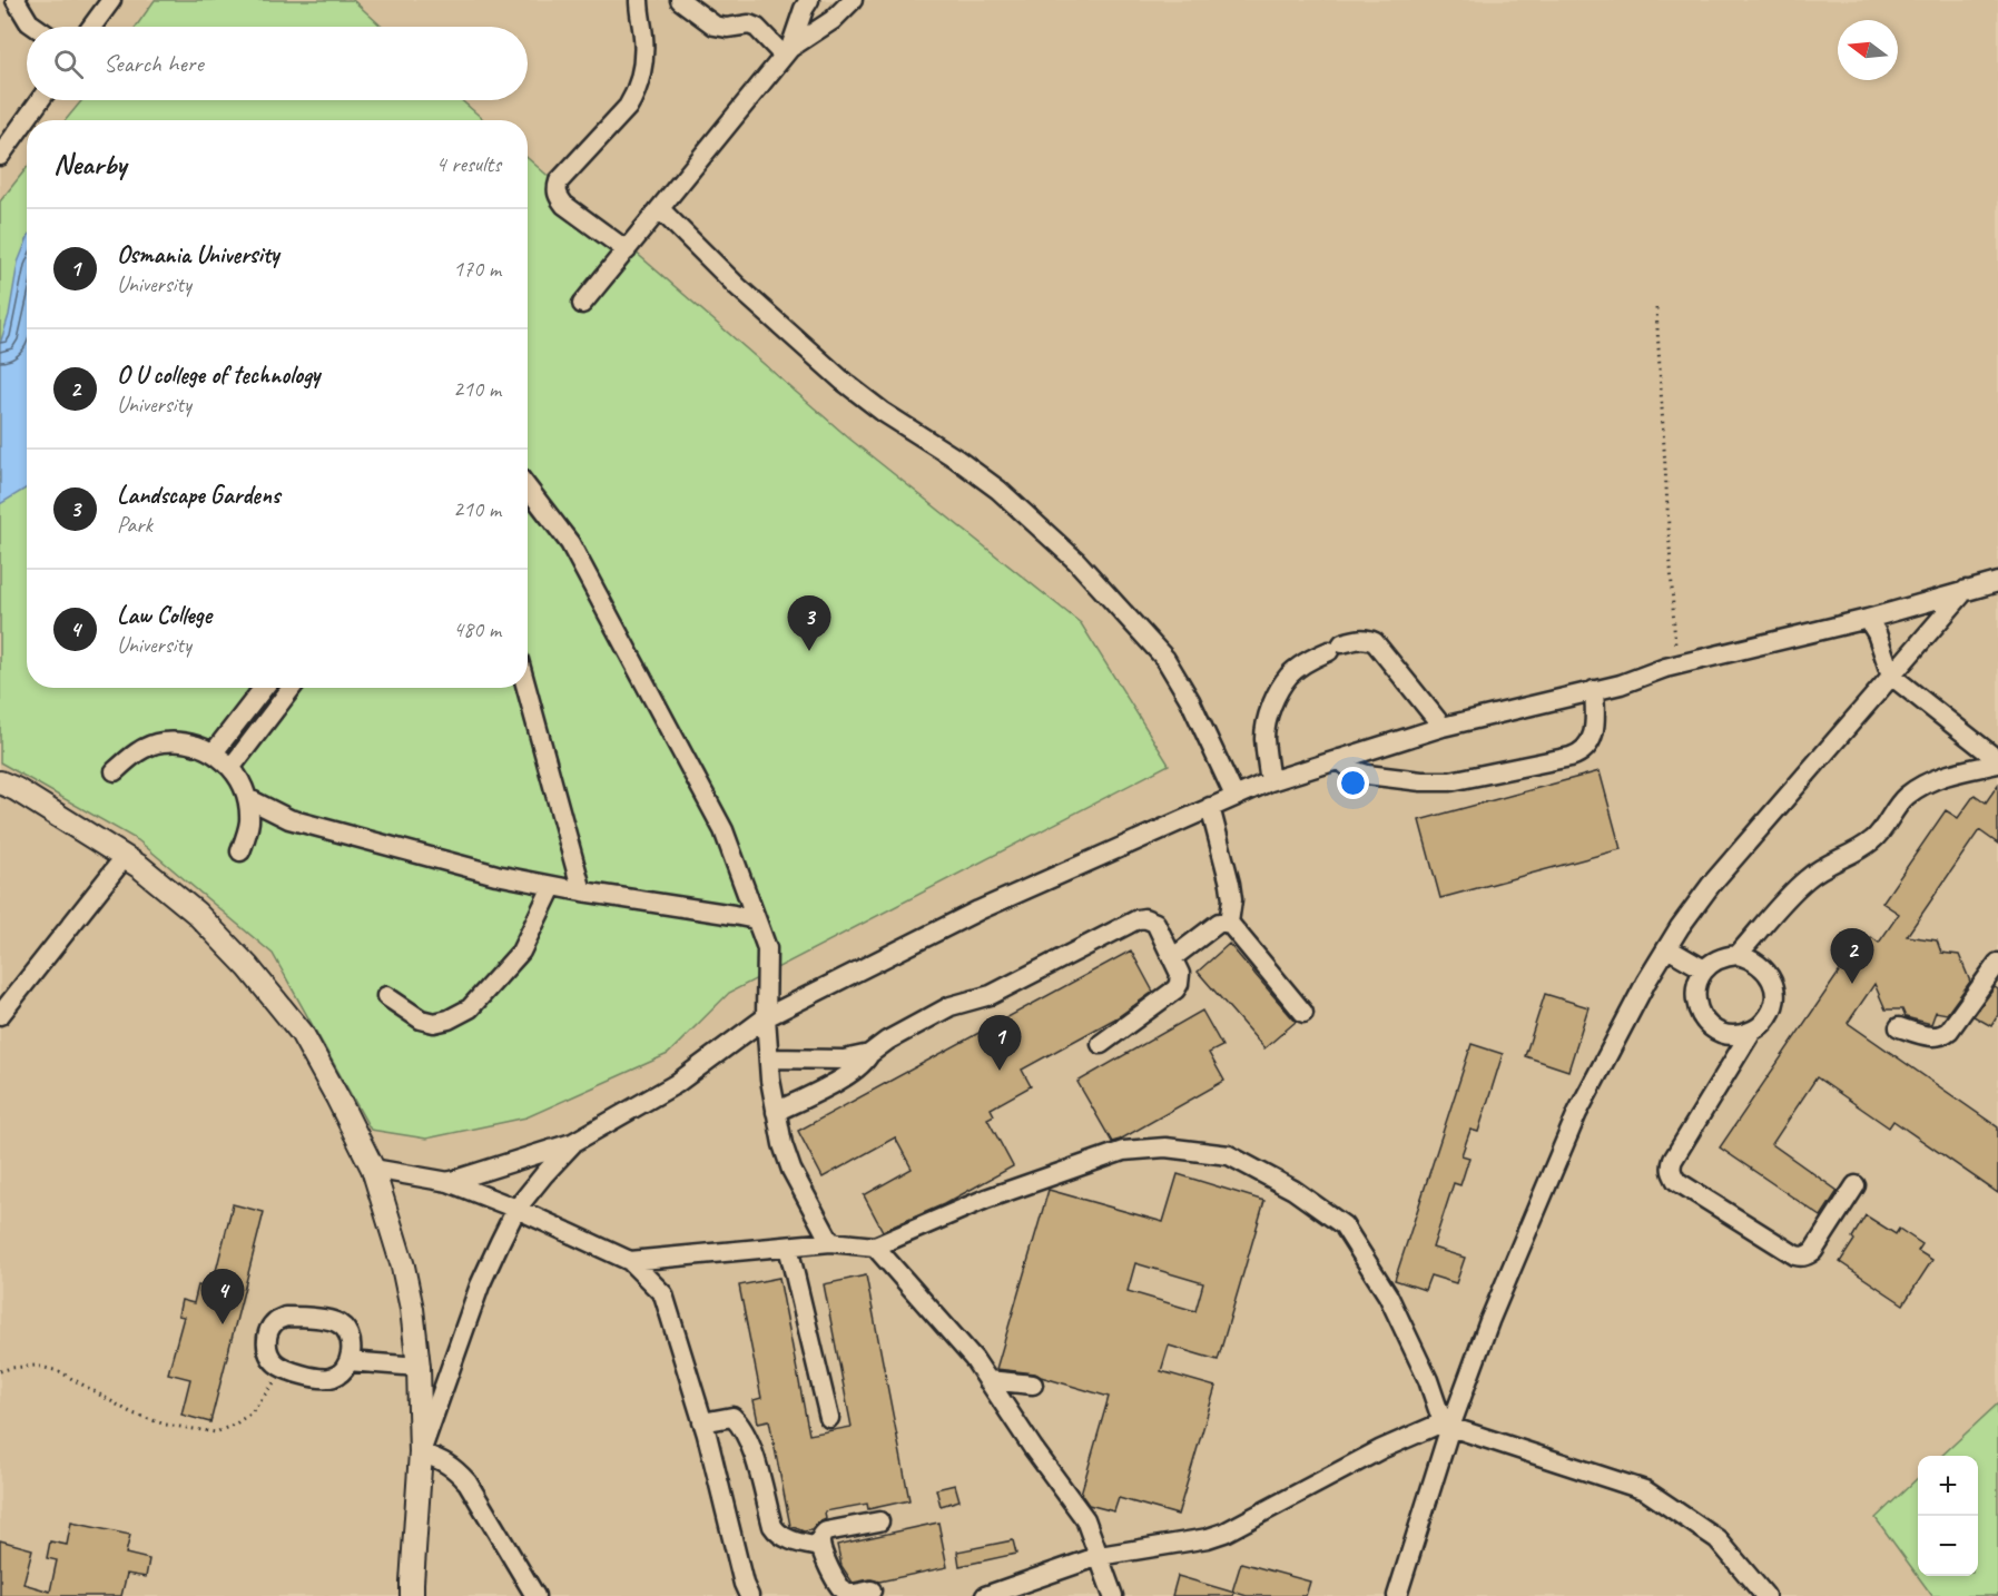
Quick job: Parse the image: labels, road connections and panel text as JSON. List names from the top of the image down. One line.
{"north":"left","page":{"search":"Search here","heading":["Nearby","4 results"],"list":[{"mark":"1","name":"Osmania University","note":"University","value":"170 m"},{"mark":"2","name":"O U college of technology","note":"University","value":"210 m"},{"mark":"3","name":"Landscape Gardens","note":"Park","value":"210 m"},{"mark":"4","name":"Law College","note":"University","value":"480 m"}],"pins":["3","2","1","4"],"map_buttons":["+","−"]}}
